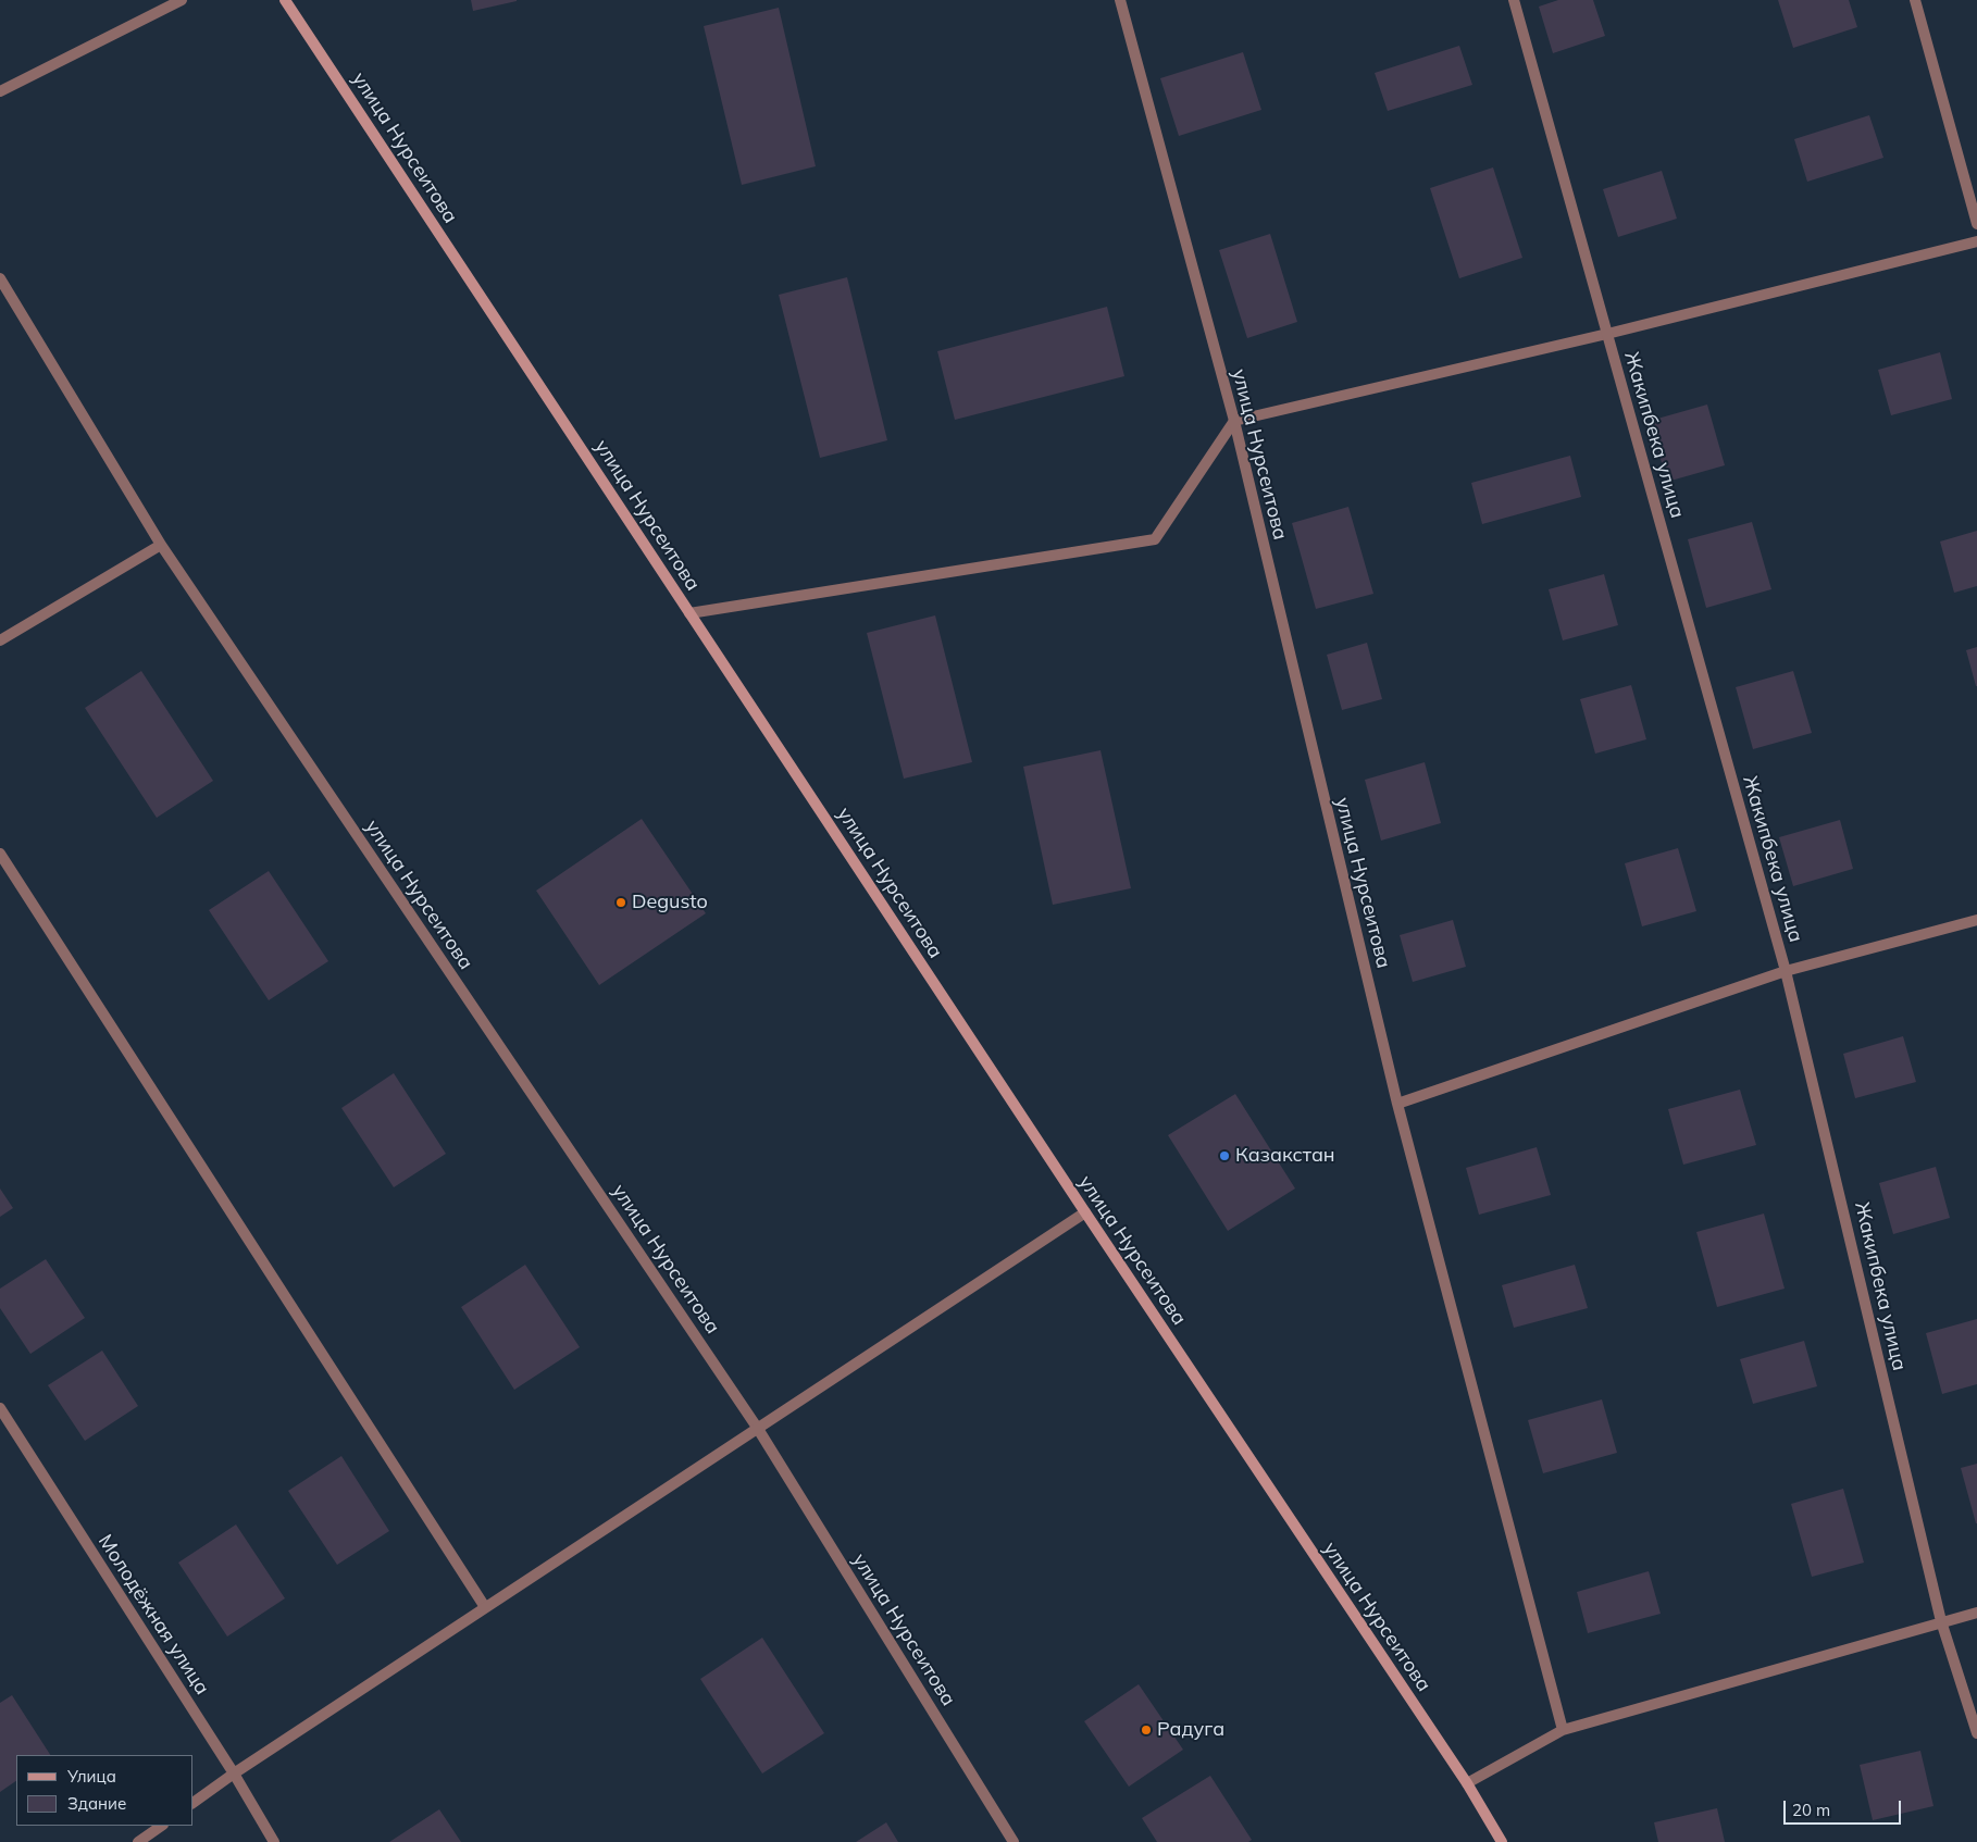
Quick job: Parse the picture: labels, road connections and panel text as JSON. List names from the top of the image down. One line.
{"streets":{"main road":["улица Нурсеитова"],"street":["Жакипбека улица","Молодёжная улица"]},"places":["Degusto","Казакстан","Радуга"],"legend":["Улица","Здание"],"scale_bar":"20 m"}
